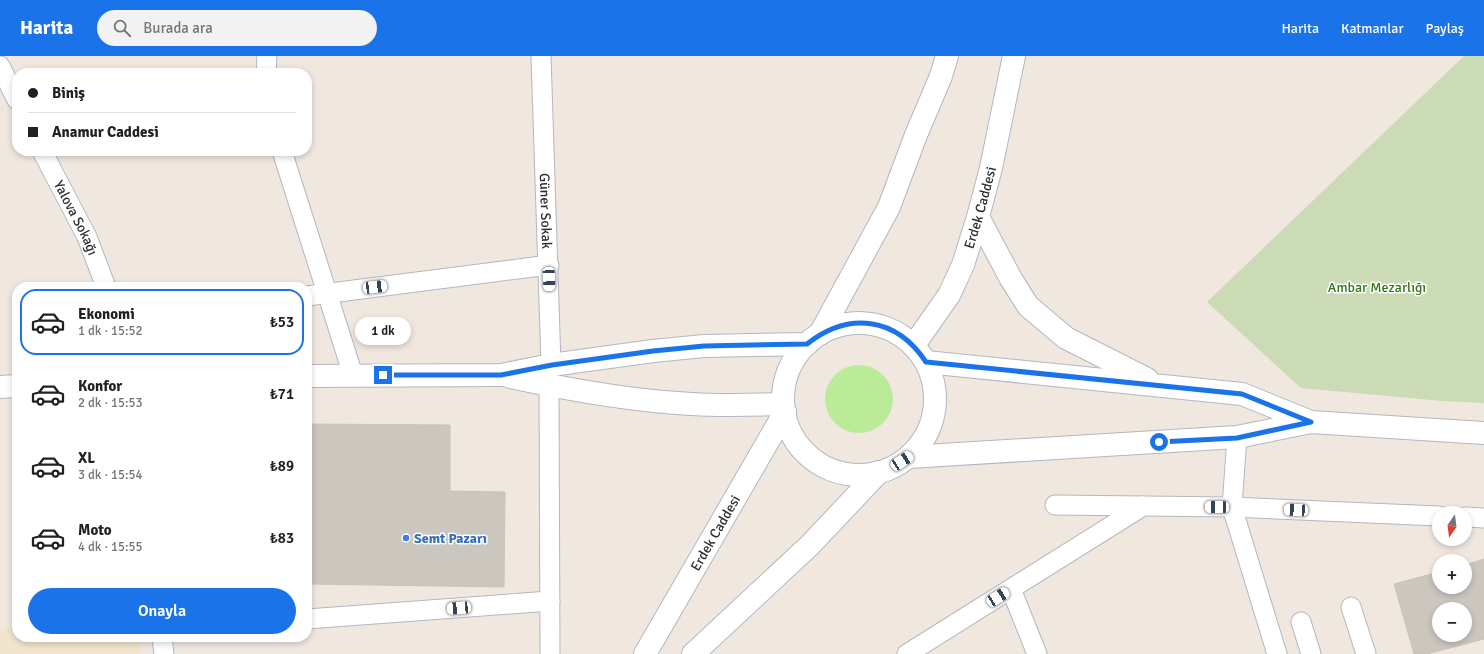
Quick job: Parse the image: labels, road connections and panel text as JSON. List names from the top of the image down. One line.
{"streets":{"street":["Erdek Caddesi","Güner Sokak","Yalova Sokağı"]},"parks":["Ambar Mezarlığı"],"places":["Semt Pazarı"],"north":"bottom","page":{"header":"Harita","search":"Burada ara","nav":["Harita","Katmanlar","Paylaş"],"banner":["Biniş","Anamur Caddesi"],"list":[{"name":"Ekonomi","note":"1 dk · 15:52","value":"₺53"},{"name":"Konfor","note":"2 dk · 15:53","value":"₺71"},{"name":"XL","note":"3 dk · 15:54","value":"₺89"},{"name":"Moto","note":"4 dk · 15:55","value":"₺83"}],"bubble":"1 dk","map_buttons":["+","−"],"buttons":"Onayla"}}
